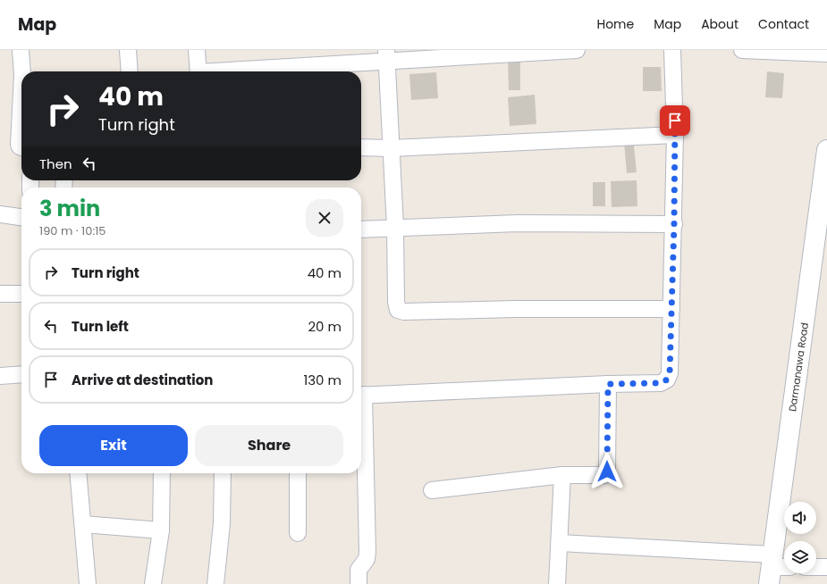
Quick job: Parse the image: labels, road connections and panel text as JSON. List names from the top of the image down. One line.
{"streets":{"street":["Darmanawa Road"]},"page":{"header":"Map","nav":["Home","Map","About","Contact"],"turn":["40 m","Turn right"],"then":"Then","heading":["3 min","190 m · 10:15"],"list":[{"name":"Turn right","value":"40 m"},{"name":"Turn left","value":"20 m"},{"name":"Arrive at destination","value":"130 m"}],"buttons":["Exit","Share"]}}
